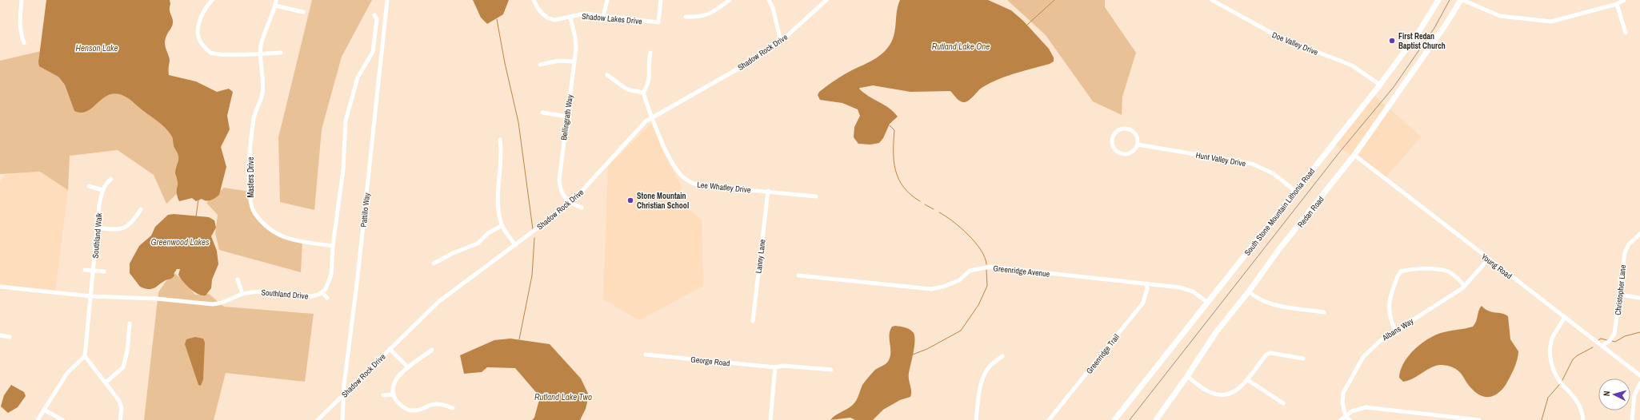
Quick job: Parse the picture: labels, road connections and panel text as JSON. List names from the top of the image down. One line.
{"streets":{"main road":["South Stone Mountain Lithonia Road","Redan Road"],"street":["Shadow Lakes Drive","Doe Valley Drive","Shadow Rock Drive","Bellingrath Way","Hunt Valley Drive","Masters Drive","Lee Whatley Drive","Pattillo Way","Southland Walk","Lanny Lane","Young Road","Greenridge Avenue","Christopher Lane","Southland Drive","Albans Way","Greenridge Trail","George Road"]},"crossings":[["Shadow Lakes Drive","Bellingrath Way"],["Doe Valley Drive","South Stone Mountain Lithonia Road"],["Shadow Rock Drive","Bellingrath Way"],["Shadow Rock Drive","Lee Whatley Drive"],["Shadow Rock Drive","Pattillo Way"],["Hunt Valley Drive","South Stone Mountain Lithonia Road"],["Lee Whatley Drive","Lanny Lane"],["South Stone Mountain Lithonia Road","Greenridge Avenue"],["Redan Road","Young Road"],["Southland Walk","Southland Drive"],["Young Road","Christopher Lane"],["Young Road","Albans Way"],["Greenridge Avenue","Greenridge Trail"]],"water":["Rutland Lake One","Henson Lake","Greenwood Lakes","Rutland Lake Two"],"places":["First Redan Baptist Church","Stone Mountain Christian School"],"north":"left"}
